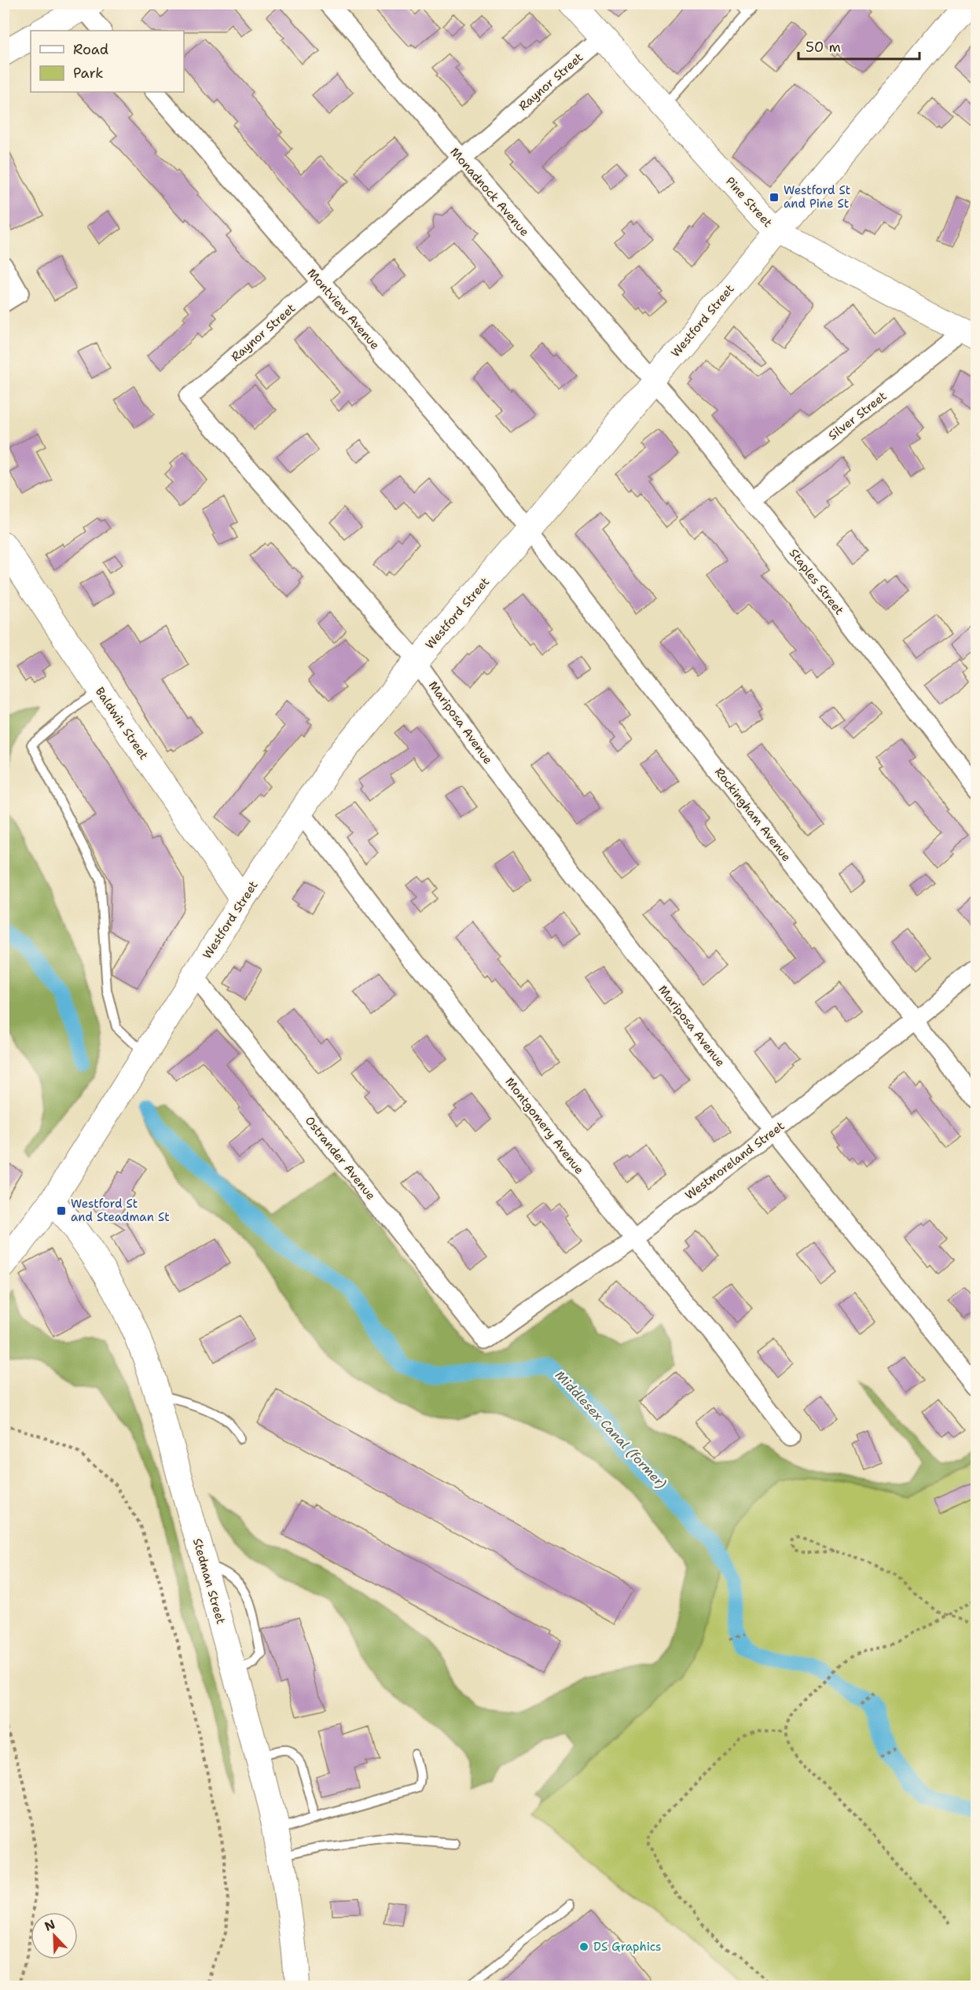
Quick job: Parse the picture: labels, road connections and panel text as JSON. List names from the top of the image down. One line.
{"streets":{"main road":["Pine Street","Westford Street","Baldwin Street","Stedman Street"],"street":["Raynor Street","Monadnock Avenue","Montview Avenue","Silver Street","Staples Street","Mariposa Avenue","Rockingham Avenue","Montgomery Avenue","Ostrander Avenue","Westmoreland Street"]},"crossings":[["Raynor Street","Monadnock Avenue"],["Raynor Street","Pine Street"],["Raynor Street","Montview Avenue"],["Raynor Street","Westford Street"],["Raynor Street","Mariposa Avenue"],["Monadnock Avenue","Westford Street"],["Monadnock Avenue","Staples Street"],["Pine Street","Westford Street"],["Pine Street","Silver Street"],["Montview Avenue","Westford Street"],["Montview Avenue","Rockingham Avenue"],["Westford Street","Staples Street"],["Westford Street","Mariposa Avenue"],["Westford Street","Baldwin Street"],["Westford Street","Rockingham Avenue"],["Westford Street","Montgomery Avenue"],["Westford Street","Ostrander Avenue"],["Westford Street","Stedman Street"],["Silver Street","Staples Street"],["Mariposa Avenue","Westmoreland Street"],["Rockingham Avenue","Westmoreland Street"],["Montgomery Avenue","Westmoreland Street"],["Ostrander Avenue","Westmoreland Street"]],"water":["Middlesex Canal (former)"],"places":{"transit":["Westford St and Pine St","Westford St and Steadman St"],"other":["DS Graphics"]},"legend":["Road","Park"],"scale_bar":"50 m","north":"top left"}
